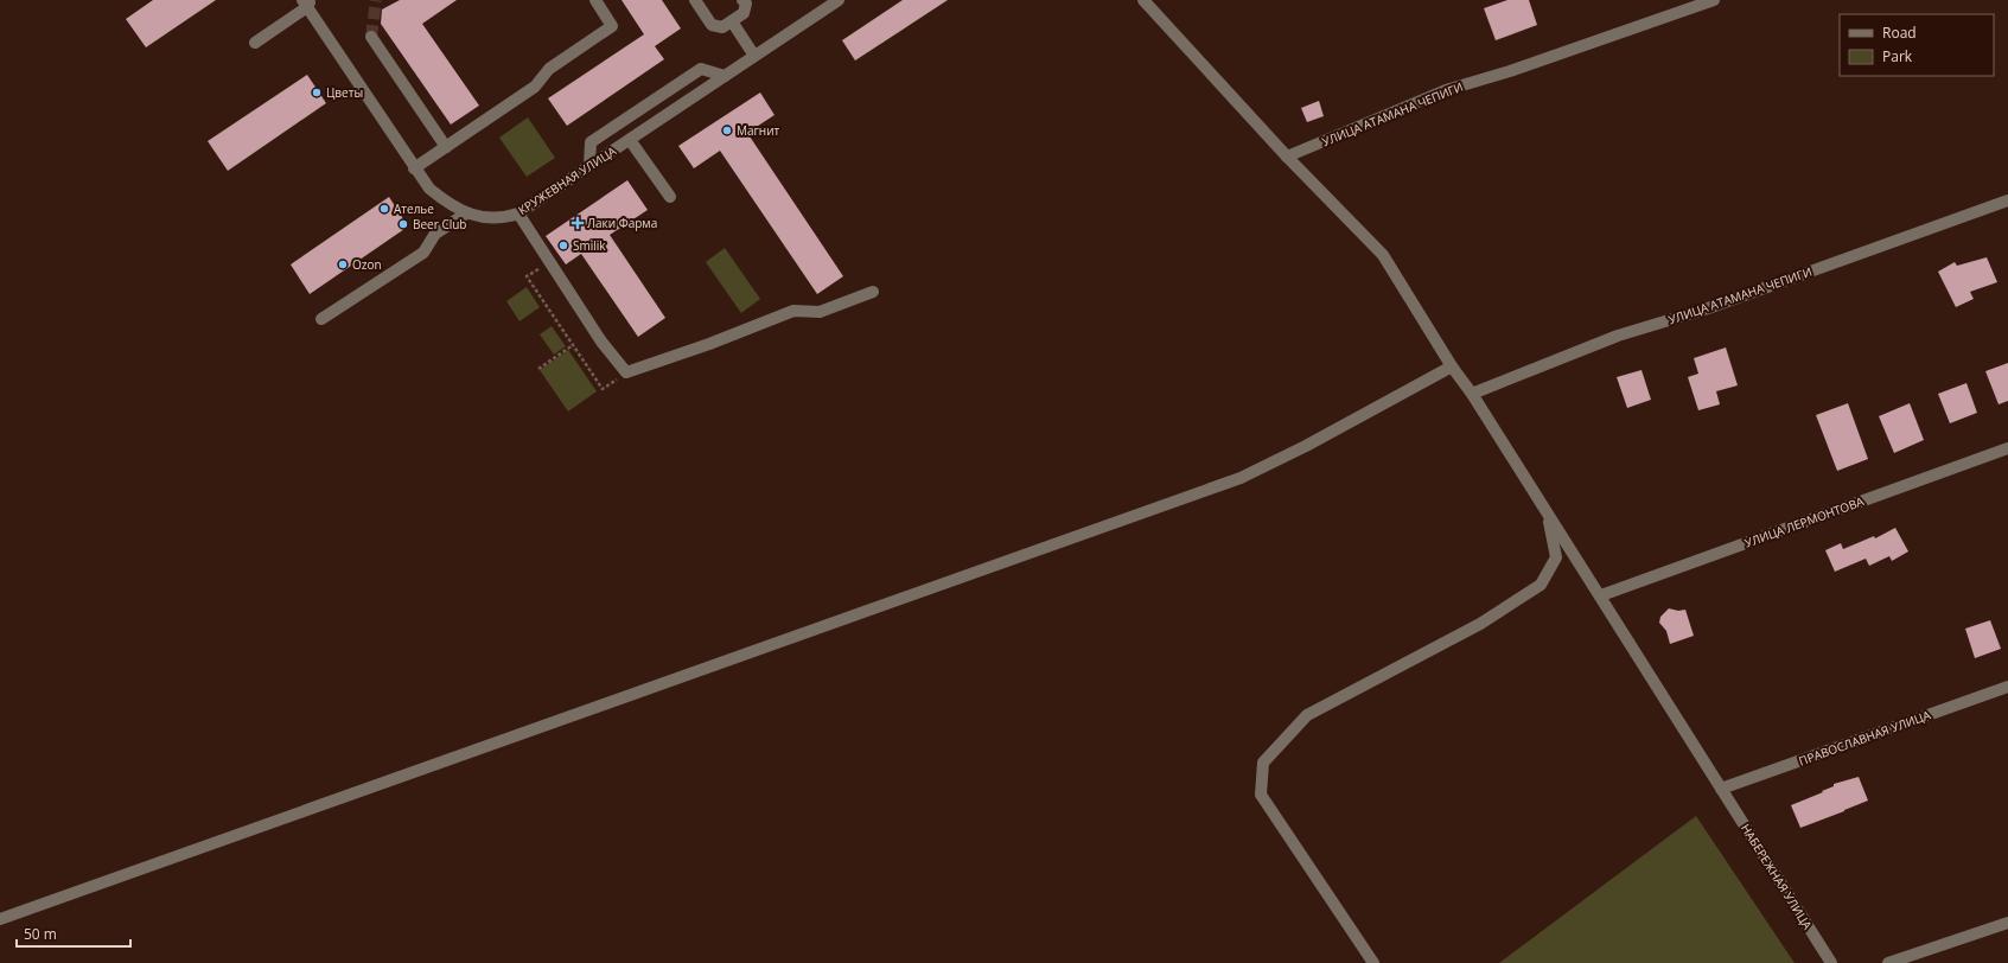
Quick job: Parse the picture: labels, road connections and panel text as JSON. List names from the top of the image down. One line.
{"streets":{"street":["УЛИЦА АТАМАНА ЧЕПИГИ","КРУЖЕВНАЯ УЛИЦА","УЛИЦА ЛЕРМОНТОВА","ПРАВОСЛАВНАЯ УЛИЦА","НАБЕРЕЖНАЯ УЛИЦА"]},"crossings":[["УЛИЦА АТАМАНА ЧЕПИГИ","НАБЕРЕЖНАЯ УЛИЦА"],["УЛИЦА ЛЕРМОНТОВА","НАБЕРЕЖНАЯ УЛИЦА"],["ПРАВОСЛАВНАЯ УЛИЦА","НАБЕРЕЖНАЯ УЛИЦА"]],"places":{"other":["Цветы","Магнит","Ателье","Beer Club","Smilik","Ozon"],"health":["Лаки Фарма"]},"legend":["Road","Park"],"scale_bar":"50 m"}
